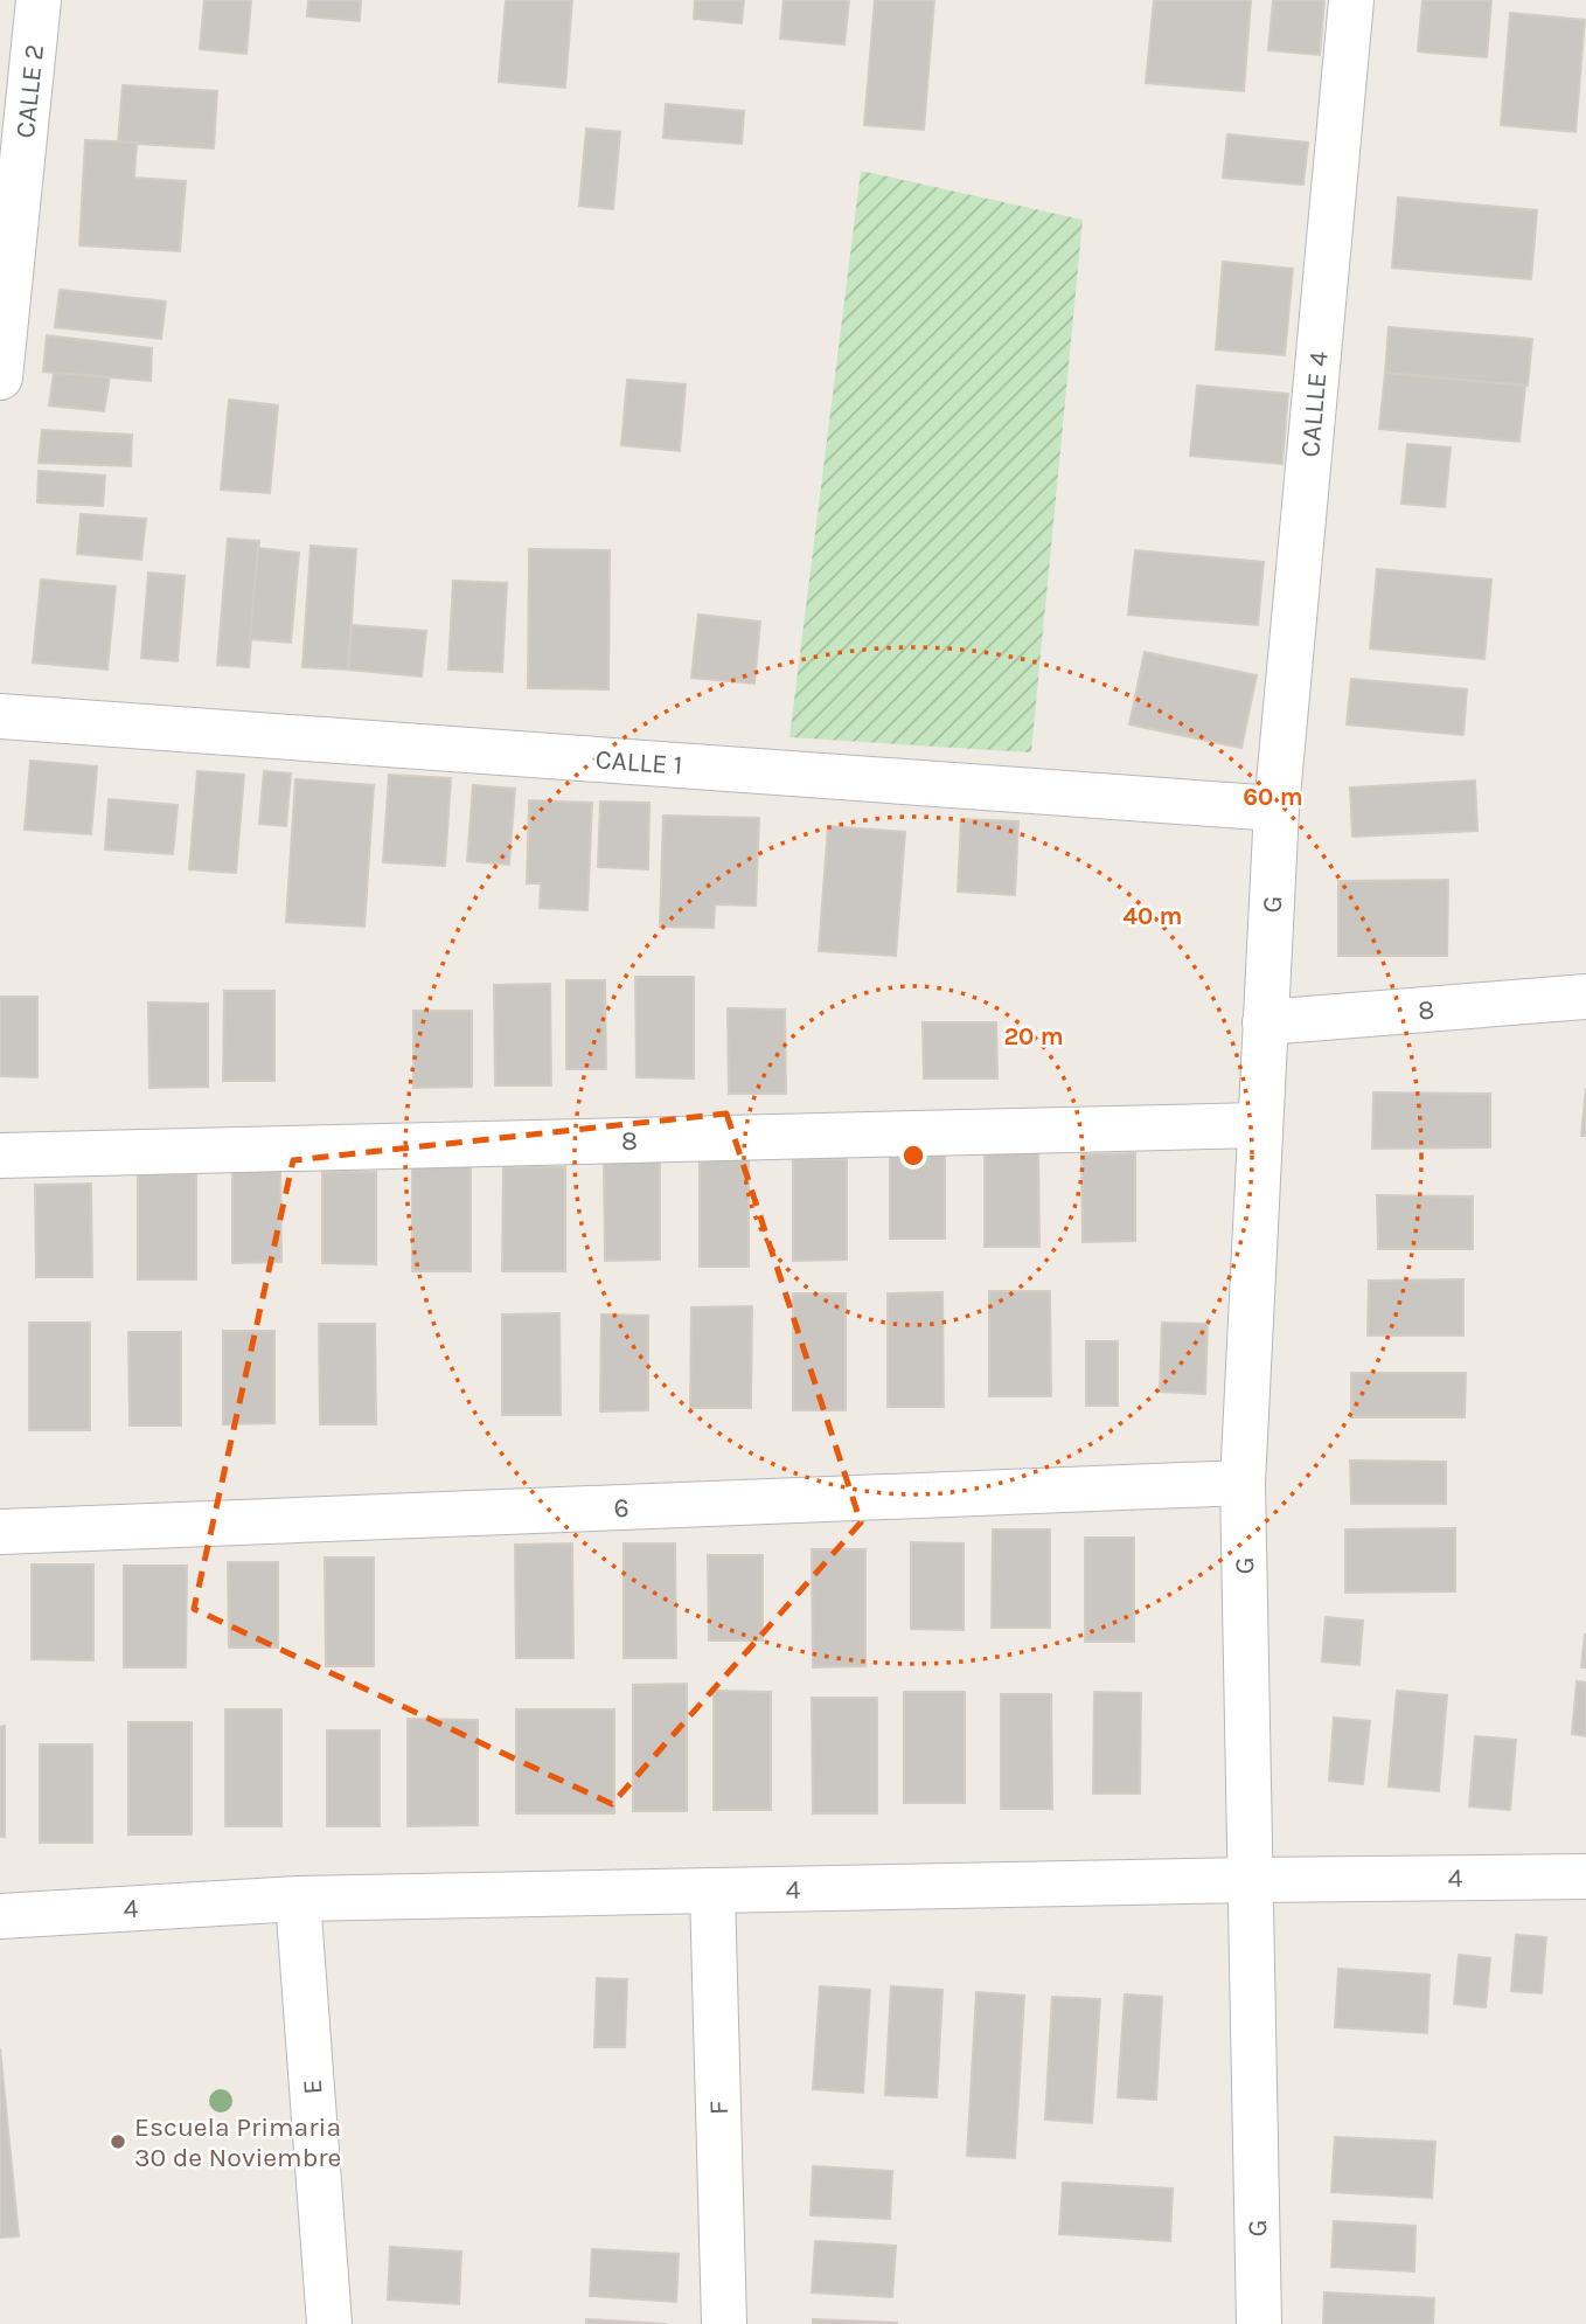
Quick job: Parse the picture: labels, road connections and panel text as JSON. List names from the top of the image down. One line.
{"streets":{"street":["CALLE 2","CALLLE 4","CALLE 1","G","8","6","4","E","F"]},"crossings":[["CALLLE 4","CALLE 1"],["CALLLE 4","G"],["CALLE 1","G"],["G","8"],["G","6"],["G","4"],["4","E"],["4","F"]],"places":["Escuela Primaria 30 de Noviembre"],"rings":["60 m","40 m","20 m"]}
